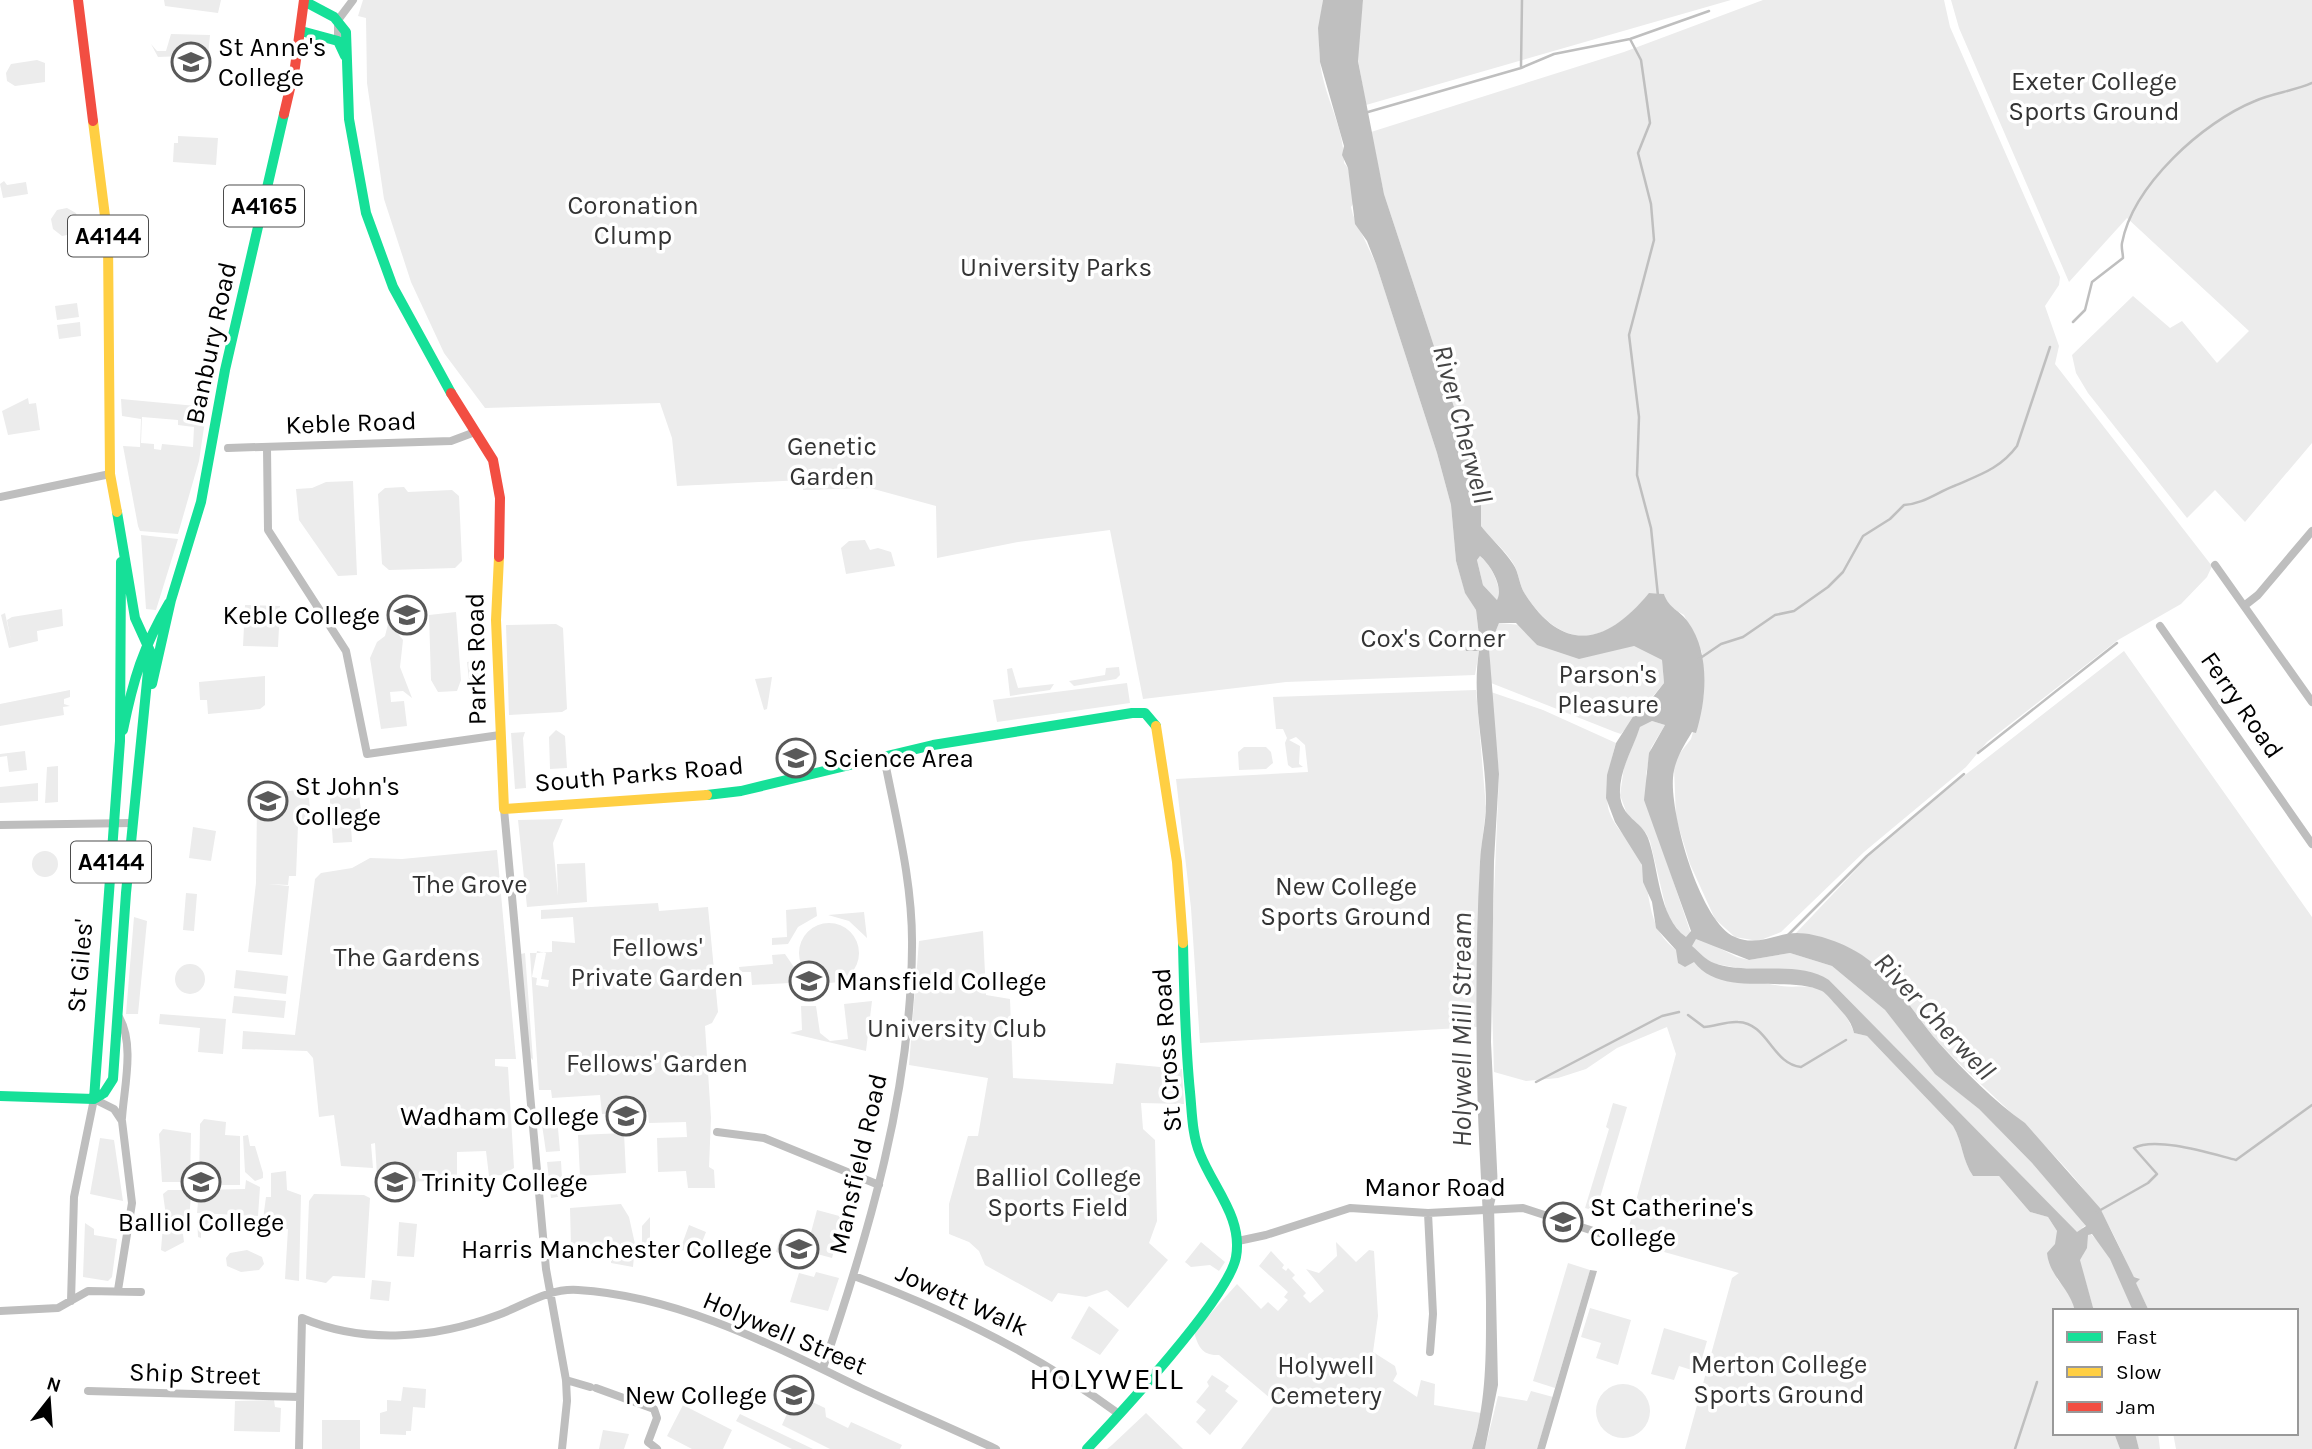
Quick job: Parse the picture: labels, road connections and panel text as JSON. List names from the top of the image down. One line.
{"streets":{"main road":["A4165","A4144","Banbury Road","Parks Road","South Parks Road","St Giles'","St Cross Road"],"street":["Keble Road","Ferry Road","Mansfield Road","Manor Road","Jowett Walk","Holywell Street","Ship Street"]},"crossings":[["A4144","St Giles'"],["Banbury Road","St Giles'"],["Keble Road","Parks Road"],["Parks Road","South Parks Road"],["Parks Road","Holywell Street"],["South Parks Road","St Cross Road"],["South Parks Road","Mansfield Road"],["St Cross Road","Manor Road"],["Mansfield Road","Jowett Walk"],["Mansfield Road","Holywell Street"]],"districts":["HOLYWELL"],"water":["River Cherwell","Holywell Mill Stream"],"parks":["Exeter College Sports Ground","Coronation Clump","University Parks","Genetic Garden","Cox's Corner","Parson's Pleasure","The Grove","New College Sports Ground","Fellows' Private Garden","The Gardens","University Club","Fellows' Garden","Balliol College Sports Field","Merton College Sports Ground","Holywell Cemetery"],"places":{"school or university":["St Anne's College","Keble College","Science Area","St John's College","Mansfield College","Wadham College","Balliol College","Trinity College","St Catherine's College","Harris Manchester College","New College"]},"legend":["Fast","Slow","Jam"],"north":"top"}
